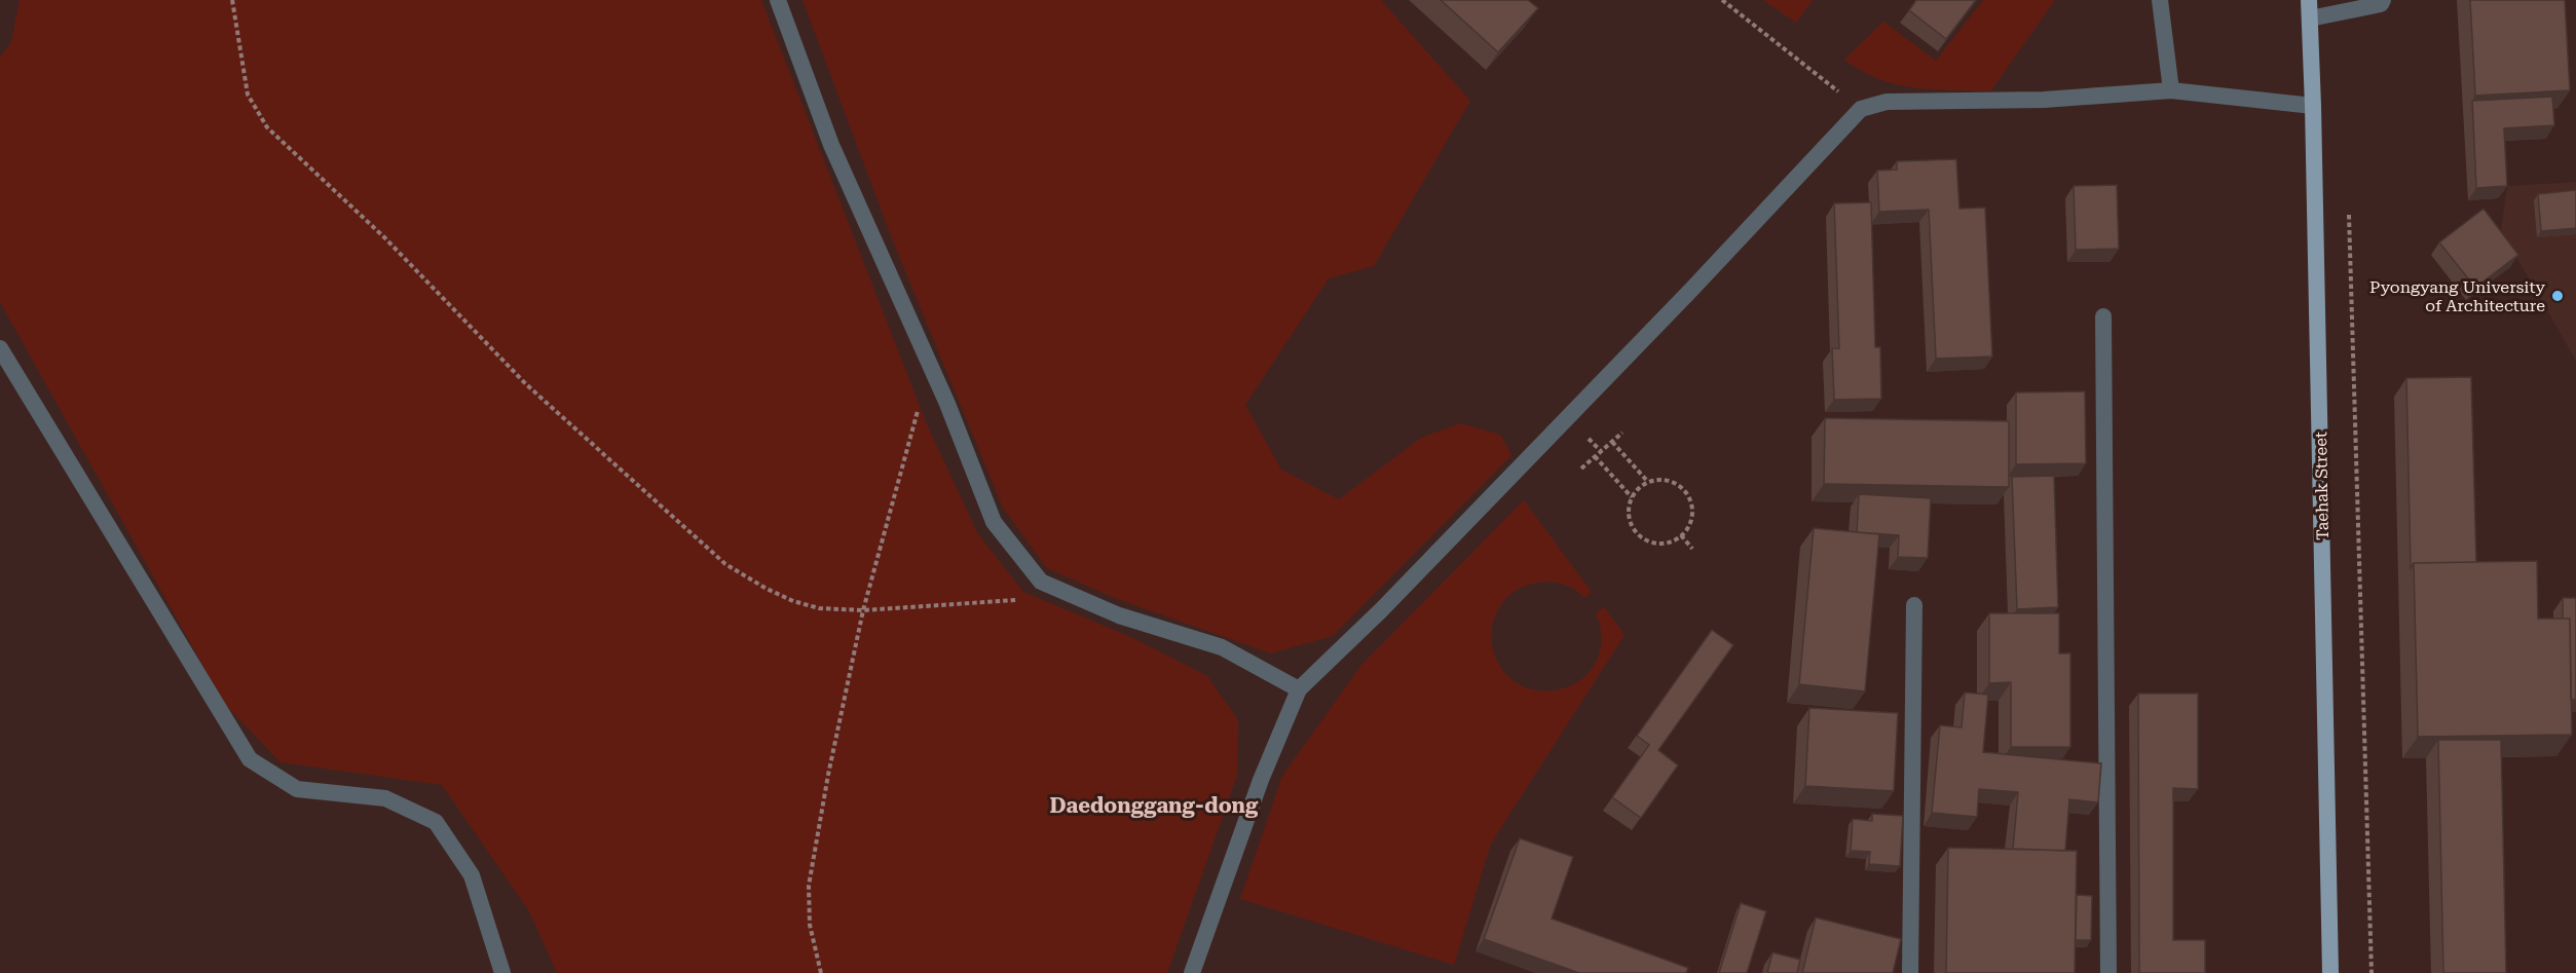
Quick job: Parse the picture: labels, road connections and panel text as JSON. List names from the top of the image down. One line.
{"streets":{"main road":["Taehak Street"]},"districts":["Daedonggang-dong"],"places":["Pyongyang University of Architecture"]}
